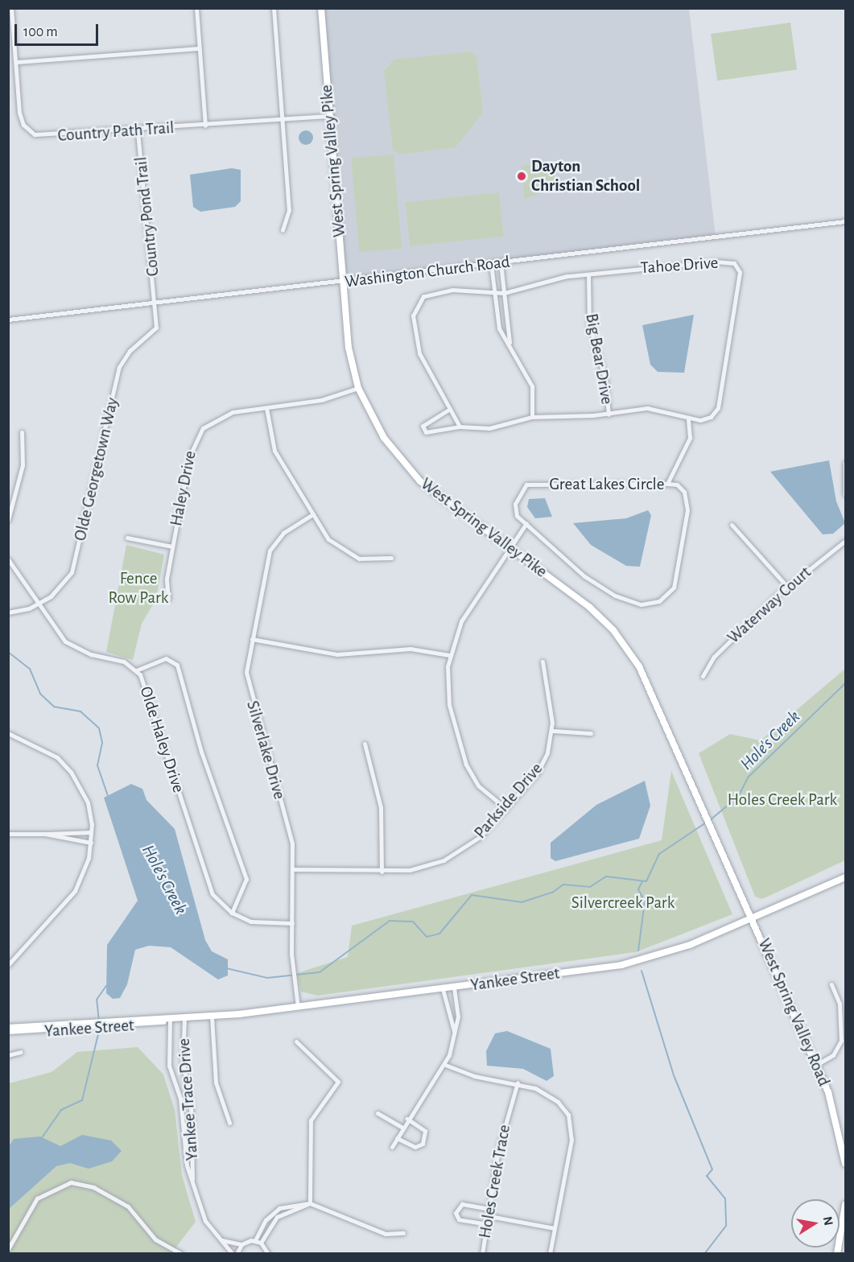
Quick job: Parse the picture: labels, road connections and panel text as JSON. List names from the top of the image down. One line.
{"streets":{"street":["Country Path Trail","West Spring Valley Pike","Country Pond Trail","Tahoe Drive","Washington Church Road","Big Bear Drive","Olde Georgetown Way","Great Lakes Circle","Haley Drive","Waterway Court","Olde Haley Drive","Silverlake Drive","Parkside Drive","Yankee Street","West Spring Valley Road","Yankee Trace Drive","Holes Creek Trace"]},"crossings":[["Country Path Trail","West Spring Valley Pike"],["Country Path Trail","Country Pond Trail"],["West Spring Valley Pike","Washington Church Road"],["West Spring Valley Pike","Haley Drive"],["West Spring Valley Pike","Yankee Street"],["West Spring Valley Pike","West Spring Valley Road"],["Country Pond Trail","Washington Church Road"],["Country Pond Trail","Olde Georgetown Way"],["Tahoe Drive","Big Bear Drive"],["Washington Church Road","Olde Georgetown Way"],["Olde Georgetown Way","Olde Haley Drive"],["Olde Haley Drive","Silverlake Drive"],["Silverlake Drive","Parkside Drive"],["Silverlake Drive","Yankee Street"],["Yankee Street","West Spring Valley Road"],["Yankee Street","Yankee Trace Drive"]],"water":["Hole's Creek"],"parks":["Fence Row Park","Holes Creek Park","Silvercreek Park"],"places":["Dayton Christian School"],"scale_bar":"100 m","north":"right"}
